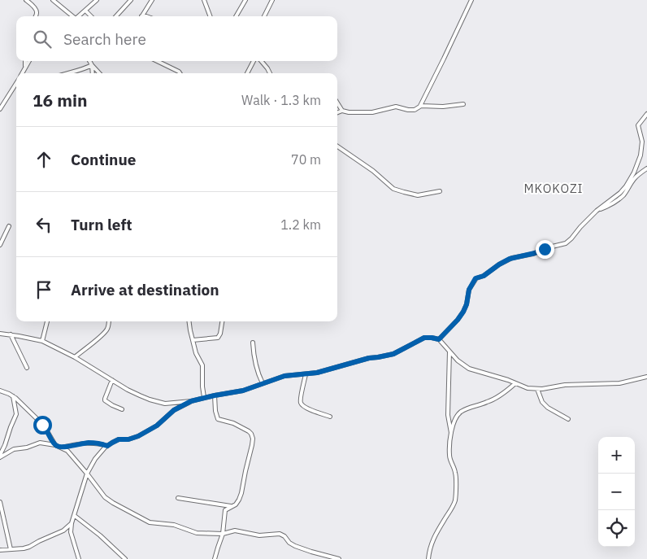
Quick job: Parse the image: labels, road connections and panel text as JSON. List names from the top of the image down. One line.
{"districts":["MKOKOZI"],"page":{"search":"Search here","heading":["16 min","Walk · 1.3 km"],"list":[["Continue","70 m"],["Turn left","1.2 km"],"Arrive at destination"],"map_buttons":["+","−"]}}
